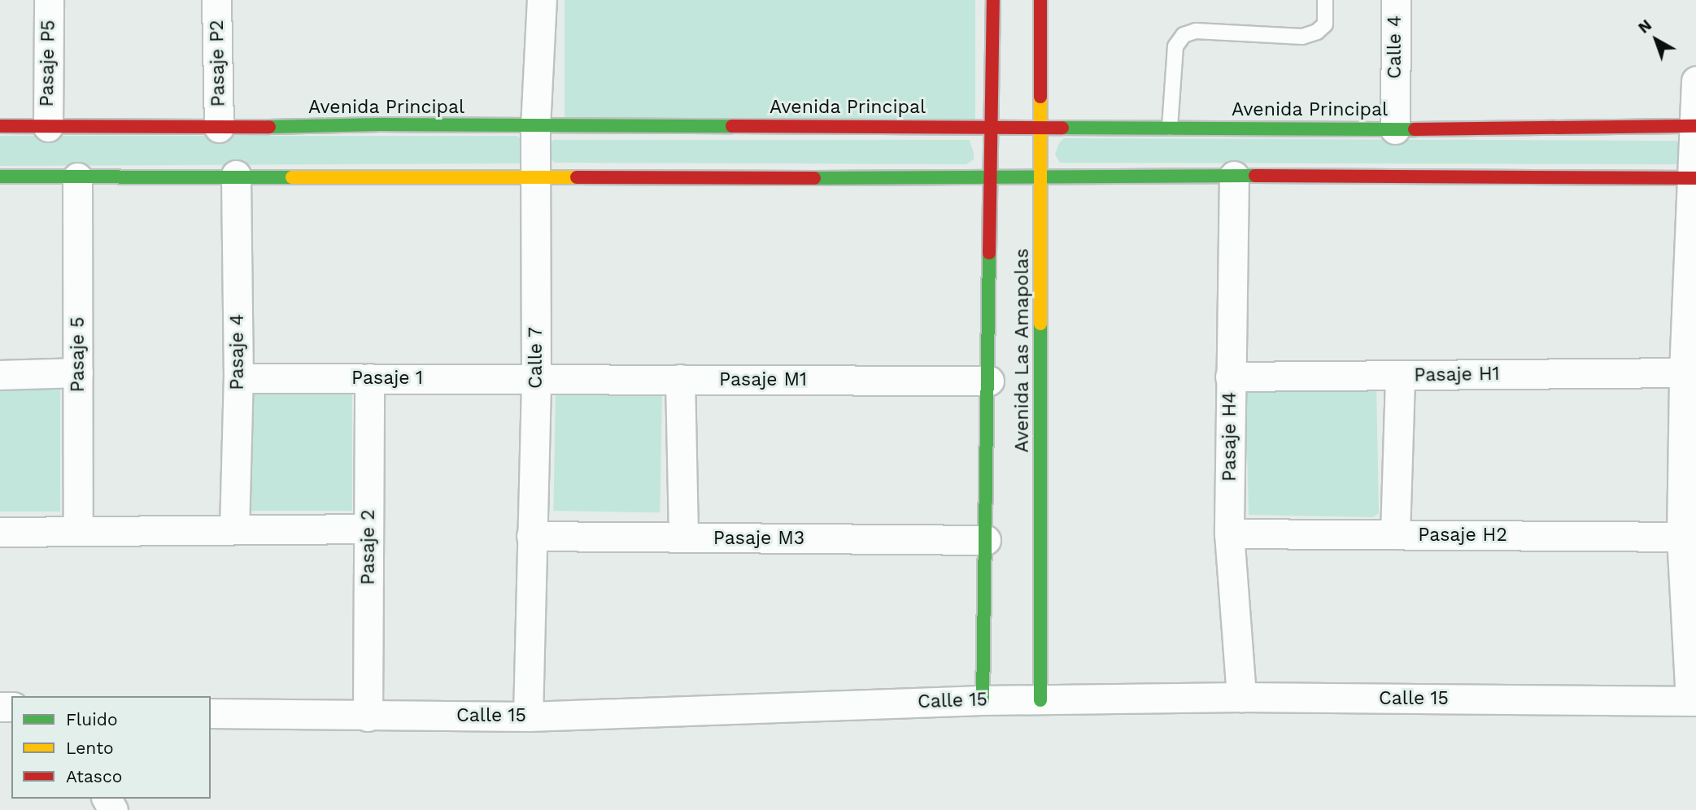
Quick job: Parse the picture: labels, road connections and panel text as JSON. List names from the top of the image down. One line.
{"streets":{"street":["Calle 4","Pasaje P5","Pasaje P2","Avenida Principal","Avenida Las Amapolas","Pasaje 4","Pasaje 5","Calle 7","Pasaje H1","Pasaje 1","Pasaje M1","Pasaje H4","Pasaje H2","Pasaje M3","Pasaje 2","Calle 15"]},"crossings":[["Calle 4","Avenida Principal"],["Pasaje P5","Avenida Principal"],["Pasaje P2","Avenida Principal"],["Avenida Principal","Avenida Las Amapolas"],["Avenida Principal","Calle 7"],["Avenida Las Amapolas","Pasaje M1"],["Avenida Las Amapolas","Pasaje M3"],["Avenida Las Amapolas","Calle 15"],["Pasaje 4","Pasaje 1"],["Calle 7","Pasaje 1"],["Calle 7","Pasaje M1"],["Calle 7","Pasaje M3"],["Calle 7","Calle 15"],["Pasaje H1","Pasaje H4"],["Pasaje 1","Pasaje M1"],["Pasaje 1","Pasaje 2"],["Pasaje H4","Pasaje H2"],["Pasaje H4","Calle 15"],["Pasaje 2","Calle 15"]],"legend":["Fluido","Lento","Atasco"],"north":"top left"}
